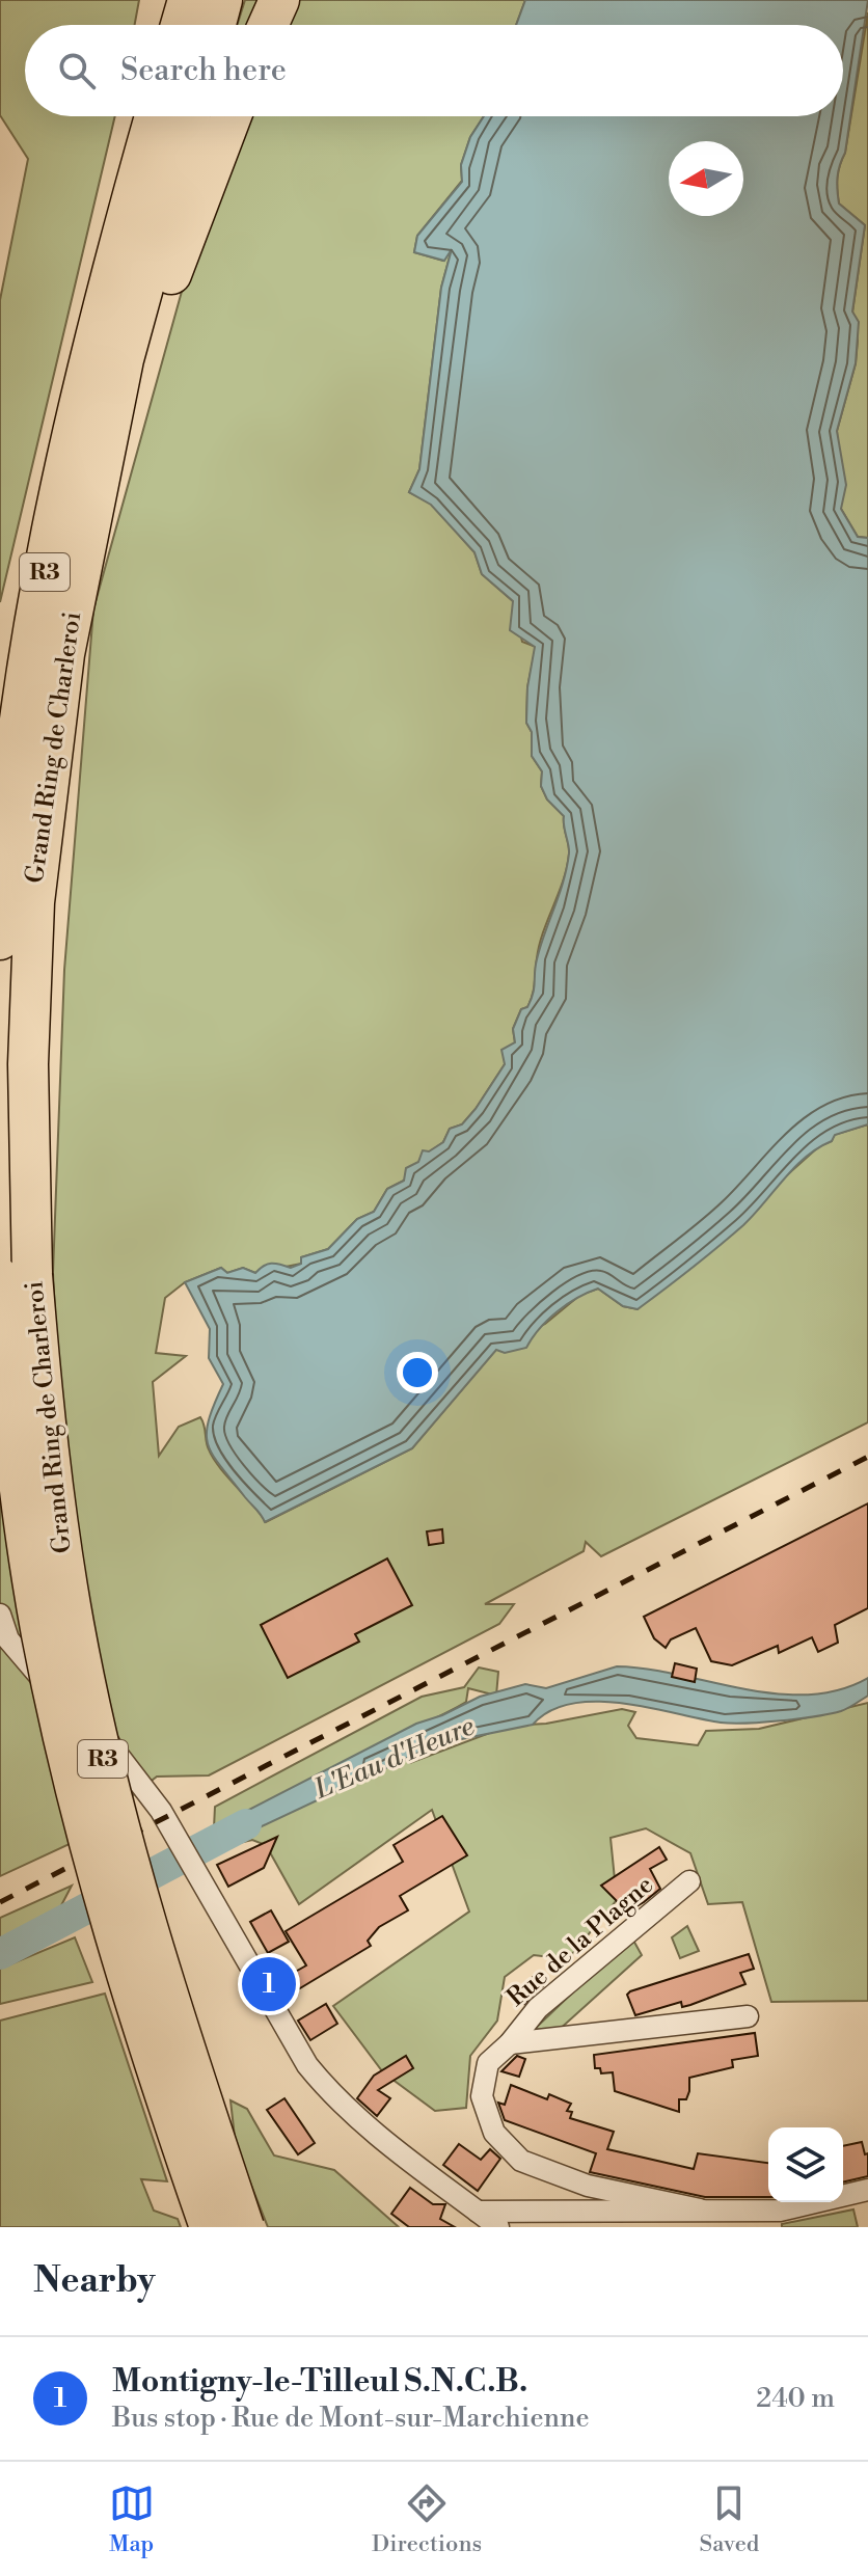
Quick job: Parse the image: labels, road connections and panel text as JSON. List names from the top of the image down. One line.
{"streets":{"highway":["R3","Grand Ring de Charleroi"],"street":["Rue de la Plagne"]},"water":["L'Eau d'Heure"],"north":"left","page":{"search":"Search here","pins":"1","heading":"Nearby","list":[{"mark":"1","name":"Montigny-le-Tilleul S.N.C.B.","note":"Bus stop · Rue de Mont-sur-Marchienne","value":"240 m"}],"nav":["Map","Directions","Saved"]}}
